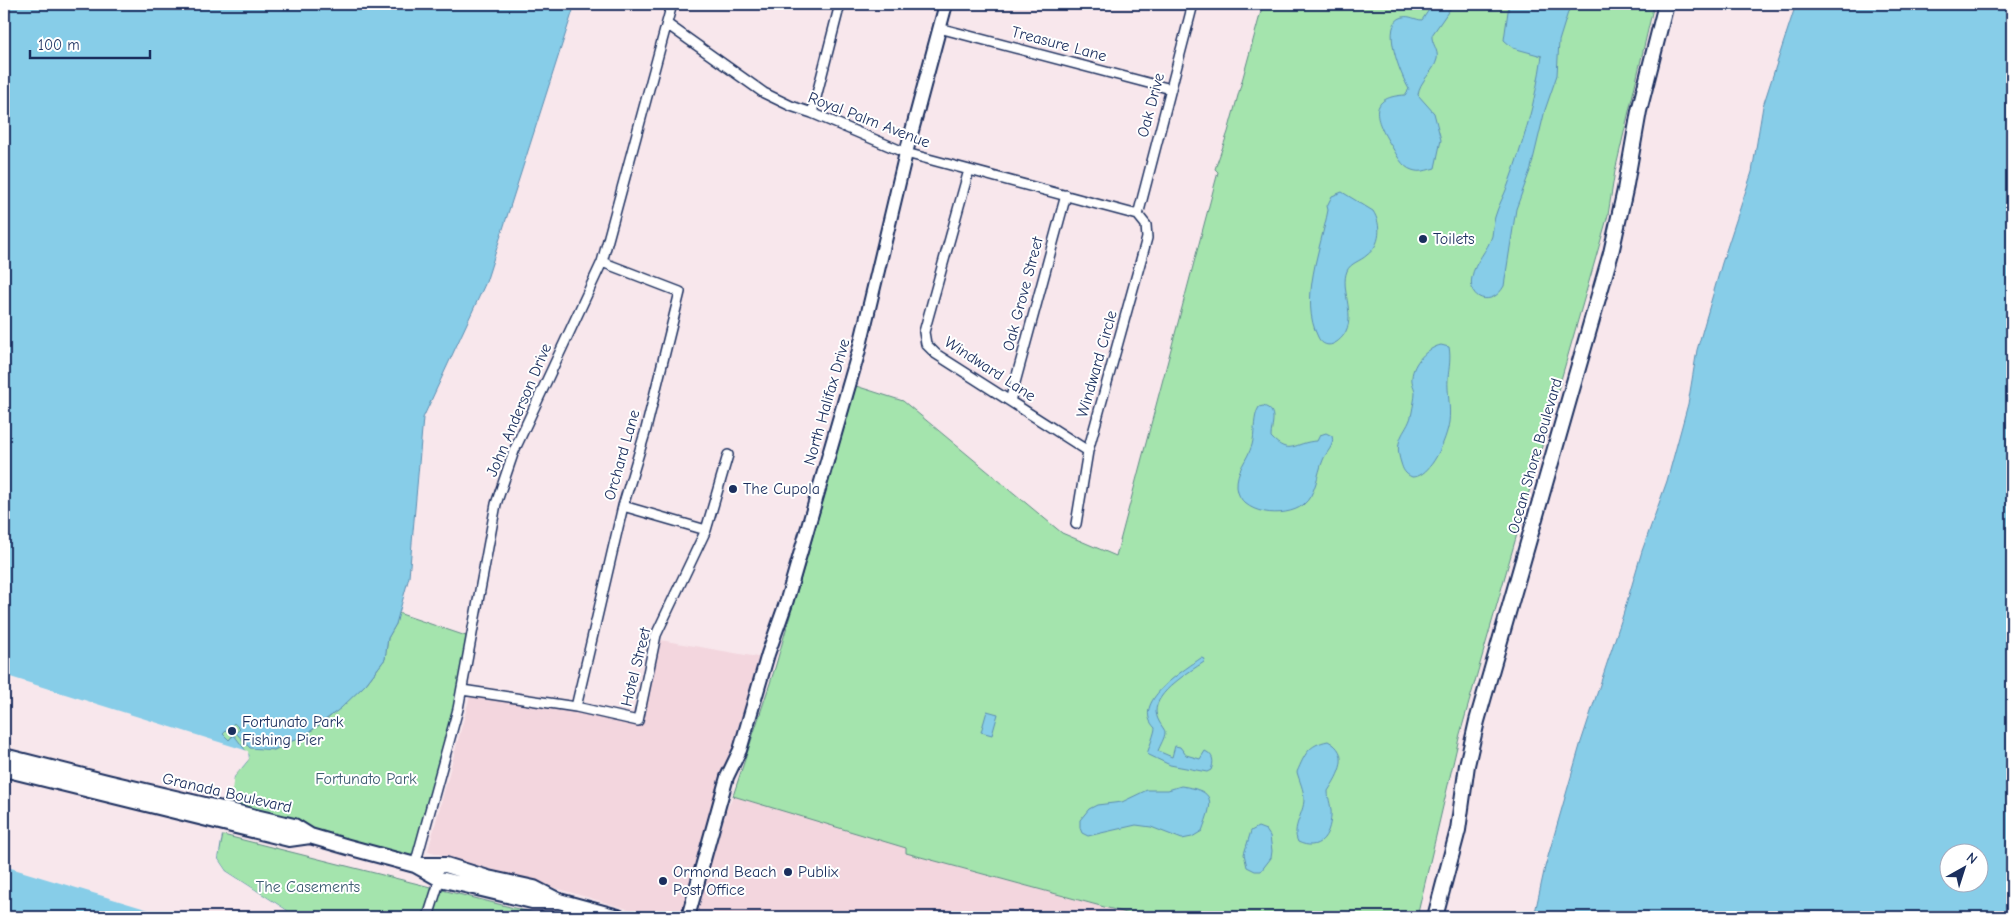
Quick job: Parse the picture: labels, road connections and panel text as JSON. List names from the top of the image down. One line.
{"streets":{"main road":["Ocean Shore Boulevard","Granada Boulevard"],"street":["Treasure Lane","Oak Drive","Royal Palm Avenue","Oak Grove Street","Windward Circle","Windward Lane","North Halifax Drive","John Anderson Drive","Orchard Lane","Hotel Street"]},"crossings":[["Treasure Lane","Oak Drive"],["Treasure Lane","North Halifax Drive"],["Oak Drive","Royal Palm Avenue"],["Oak Drive","Windward Circle"],["Royal Palm Avenue","Oak Grove Street"],["Royal Palm Avenue","Windward Circle"],["Royal Palm Avenue","Windward Lane"],["Royal Palm Avenue","North Halifax Drive"],["Royal Palm Avenue","John Anderson Drive"],["Oak Grove Street","Windward Lane"],["Windward Circle","Windward Lane"],["John Anderson Drive","Orchard Lane"],["John Anderson Drive","Hotel Street"],["John Anderson Drive","Granada Boulevard"],["Orchard Lane","Hotel Street"]],"parks":["Fortunato Park","The Casements"],"places":["Toilets","The Cupola","Fortunato Park Fishing Pier","Publix","Ormond Beach Post Office"],"scale_bar":"100 m","north":"top right"}
